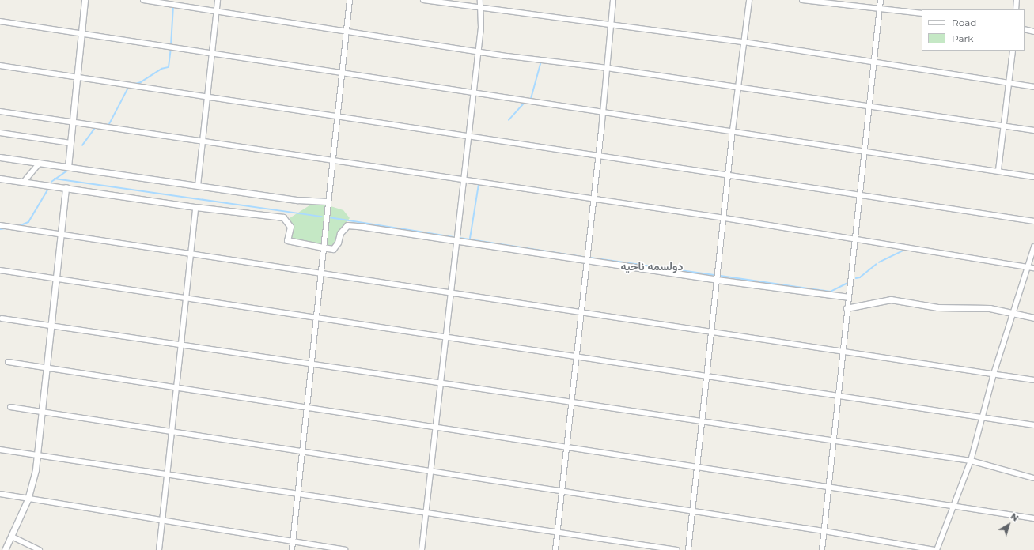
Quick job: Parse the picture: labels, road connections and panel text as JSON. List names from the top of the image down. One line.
{"districts":["دولسمه ناحیه"],"legend":["Road","Park"],"north":"top right"}
